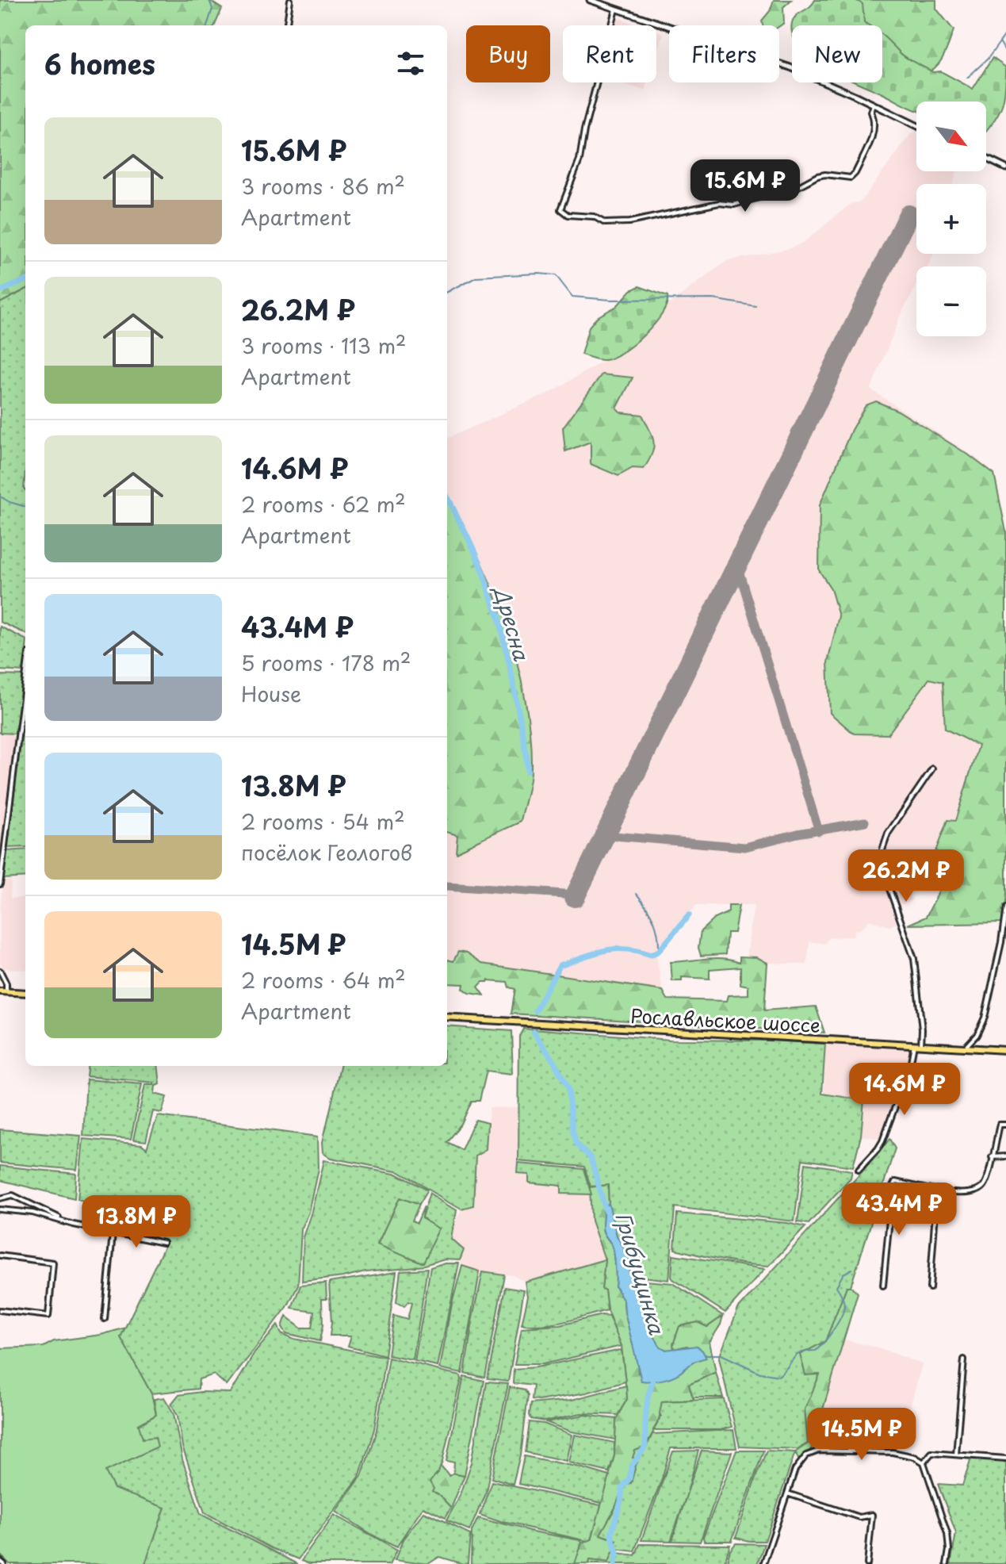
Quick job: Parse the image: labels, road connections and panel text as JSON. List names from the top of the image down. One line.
{"streets":{"main road":["Рославльское шоссе"]},"water":["Дресна","Грибущинка"],"north":"bottom right","page":{"chip":["Buy","Rent","Filters","New"],"heading":"6 homes","map_buttons":["+","−"],"list":[{"name":"15.6M ₽","note":"3 rooms · 86 m² · Apartment"},{"name":"26.2M ₽","note":"3 rooms · 113 m² · Apartment"},{"name":"14.6M ₽","note":"2 rooms · 62 m² · Apartment"},{"name":"43.4M ₽","note":"5 rooms · 178 m² · House"},{"name":"13.8M ₽","note":"2 rooms · 54 m² · посёлок Геологов"},{"name":"14.5M ₽","note":"2 rooms · 64 m² · Apartment"}],"price":["15.6M ₽","26.2M ₽","14.6M ₽","43.4M ₽","13.8M ₽","14.5M ₽"]}}
